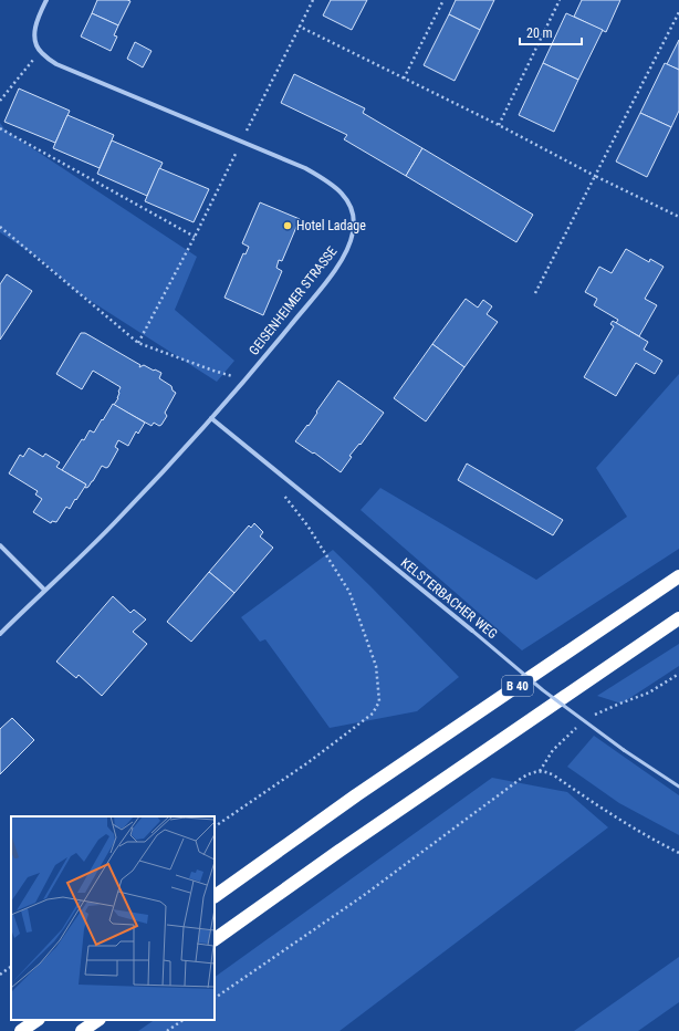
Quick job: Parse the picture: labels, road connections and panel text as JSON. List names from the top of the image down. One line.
{"streets":{"highway":["B 40"],"street":["GEISENHEIMER STRASSE","KELSTERBACHER WEG"]},"crossings":[["GEISENHEIMER STRASSE","KELSTERBACHER WEG"]],"places":["Hotel Ladage"],"scale_bar":"20 m"}
